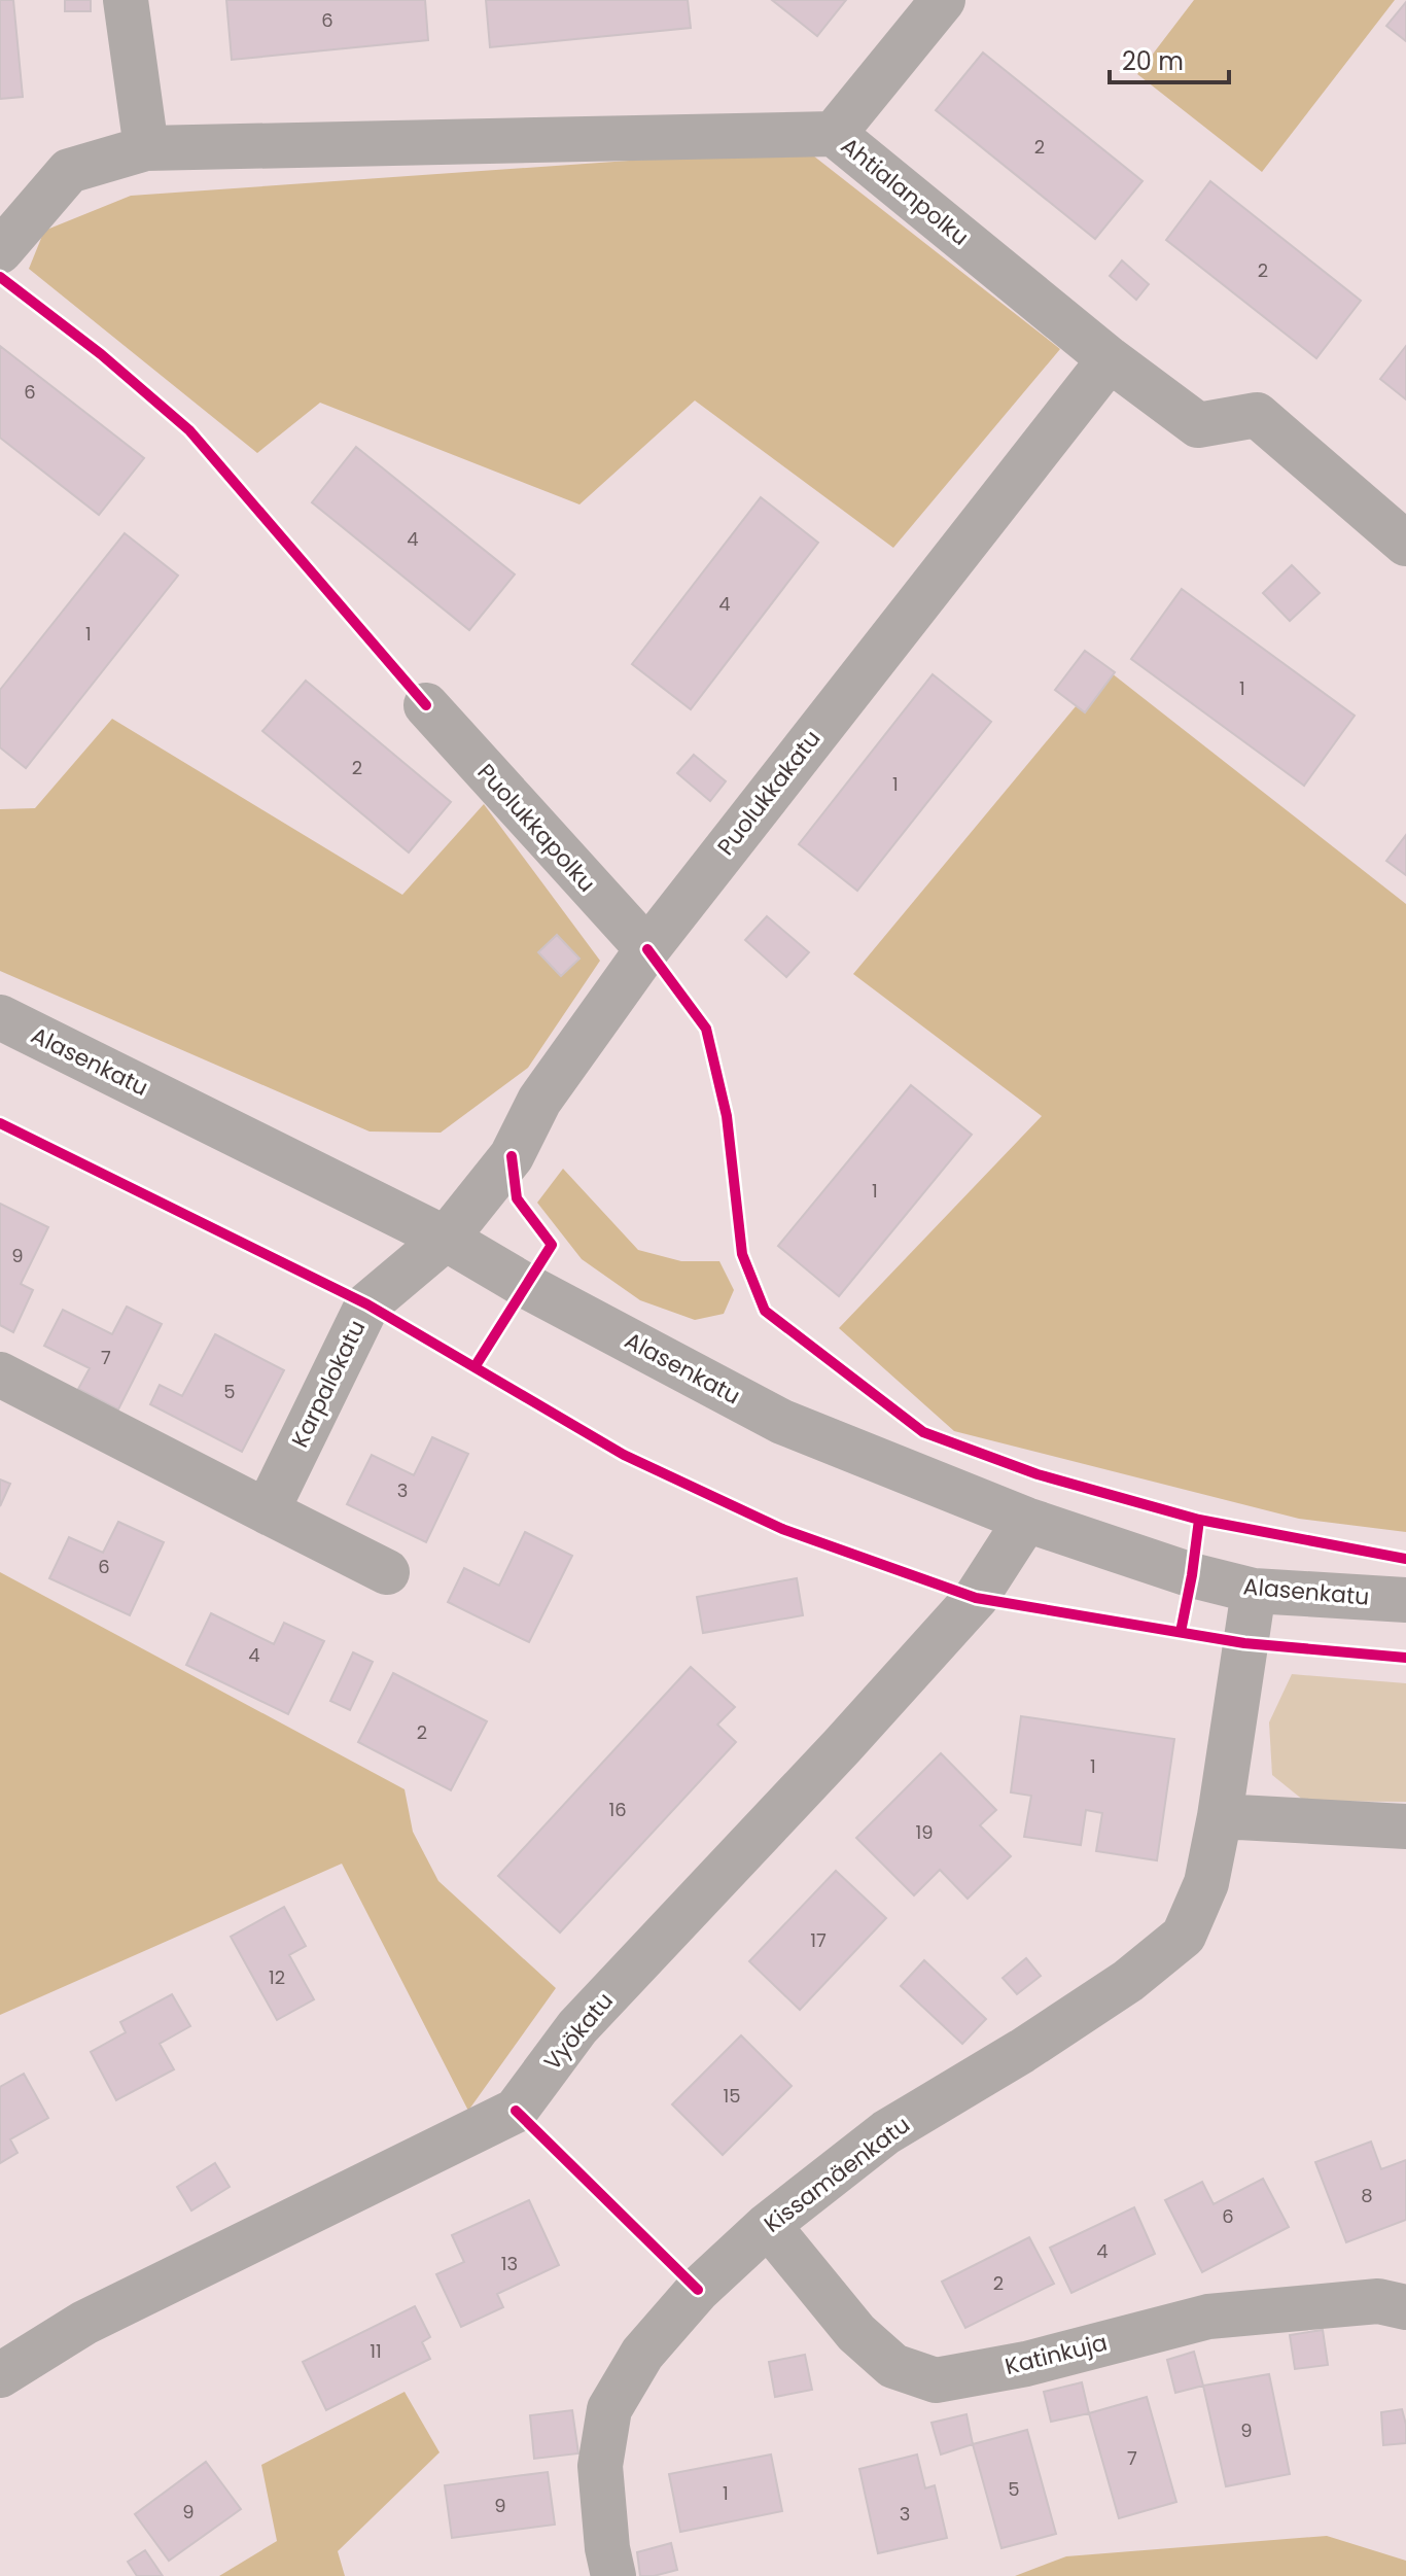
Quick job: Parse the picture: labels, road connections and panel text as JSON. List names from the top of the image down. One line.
{"streets":{"street":["Ahtialanpolku","Puolukkakatu","Puolukkapolku","Alasenkatu","Karpalokatu","Vyökatu","Kissamäenkatu","Katinkuja"]},"crossings":[["Ahtialanpolku","Puolukkakatu"],["Puolukkakatu","Puolukkapolku"],["Puolukkakatu","Alasenkatu"],["Puolukkakatu","Karpalokatu"],["Alasenkatu","Karpalokatu"],["Alasenkatu","Vyökatu"],["Alasenkatu","Kissamäenkatu"],["Kissamäenkatu","Katinkuja"]],"house_numbers":["6","2","2","6","4","4","1","1","2","1","1","9","7","5","3","6","4","2","1","16","19","17","12","15","8","6","4","13","2","11","9","7","5","1","9","9","3"],"scale_bar":"20 m"}
